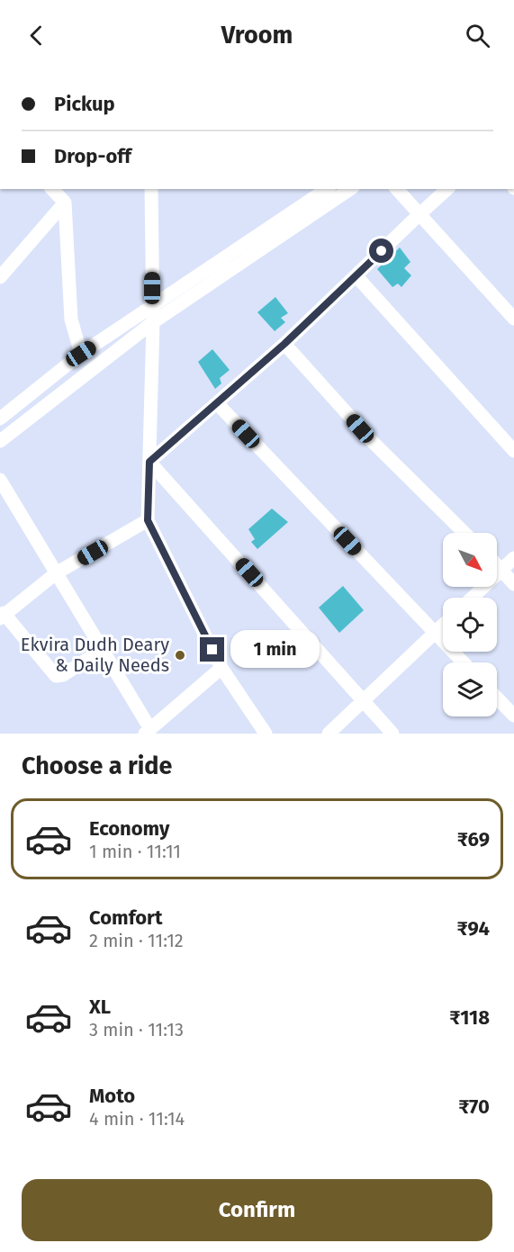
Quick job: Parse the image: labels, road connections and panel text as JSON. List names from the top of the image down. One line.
{"places":["Ekvira Dudh Deary & Daily Needs"],"north":"bottom right","page":{"header":"Vroom","banner":["Pickup","Drop-off"],"bubble":"1 min","heading":"Choose a ride","list":[{"name":"Economy","note":"1 min · 11:11","value":"₹69"},{"name":"Comfort","note":"2 min · 11:12","value":"₹94"},{"name":"XL","note":"3 min · 11:13","value":"₹118"},{"name":"Moto","note":"4 min · 11:14","value":"₹70"}],"buttons":"Confirm"}}
